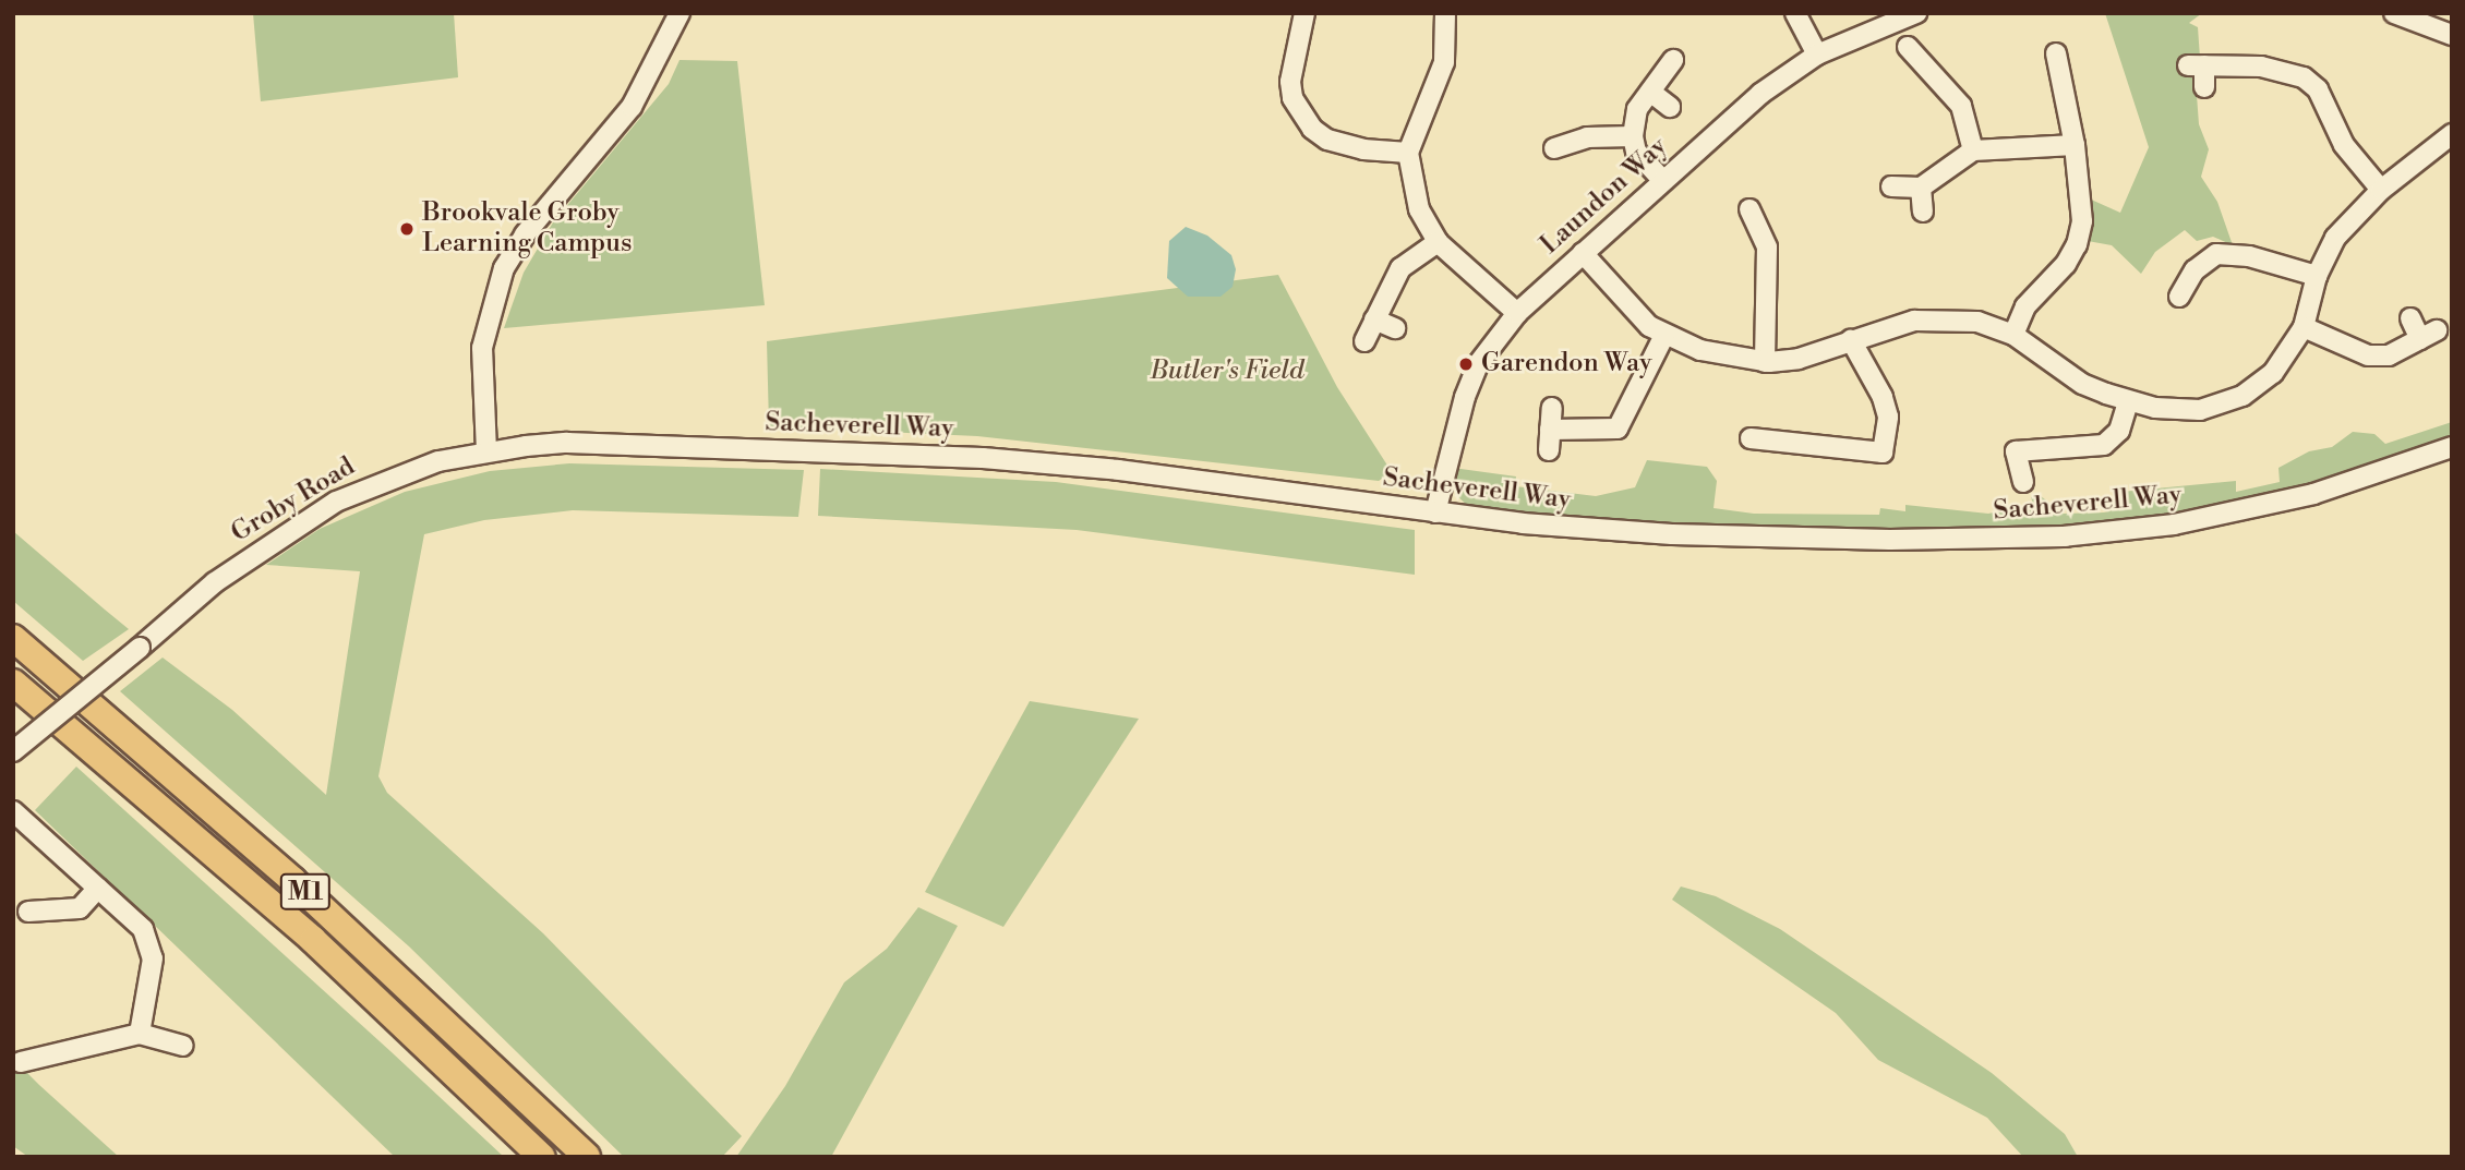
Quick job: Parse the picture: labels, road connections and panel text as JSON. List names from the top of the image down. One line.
{"streets":{"highway":["M1"],"street":["Laundon Way","Sacheverell Way","Groby Road"]},"crossings":[["Laundon Way","Sacheverell Way"],["Sacheverell Way","Groby Road"]],"parks":["Butler's Field"],"places":["Brookvale Groby Learning Campus","Garendon Way"]}
